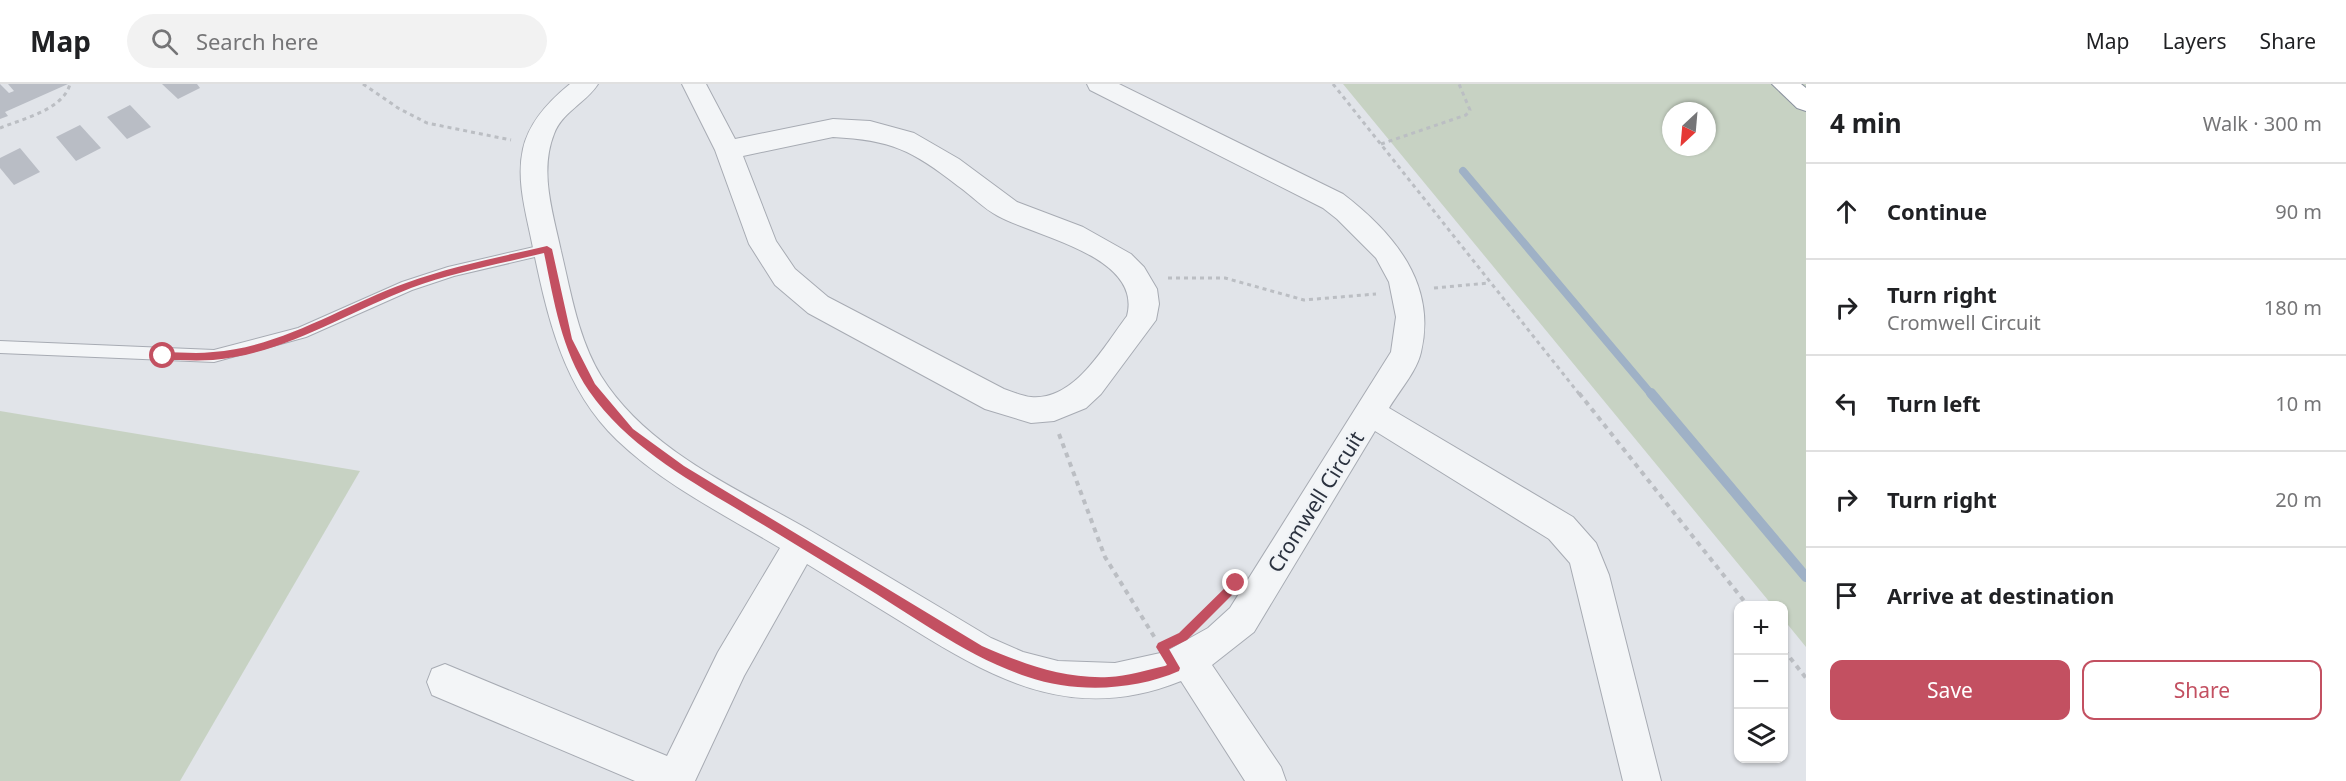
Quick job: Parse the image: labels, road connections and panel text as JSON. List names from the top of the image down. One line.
{"streets":{"street":["Cromwell Circuit"]},"north":"bottom left","page":{"header":"Map","search":"Search here","nav":["Map","Layers","Share"],"heading":["4 min","Walk · 300 m"],"list":[["Continue","90 m"],["Turn right","Cromwell Circuit","180 m"],["Turn left","10 m"],["Turn right","20 m"],"Arrive at destination"],"map_buttons":["+","−"],"buttons":["Save","Share"]}}
